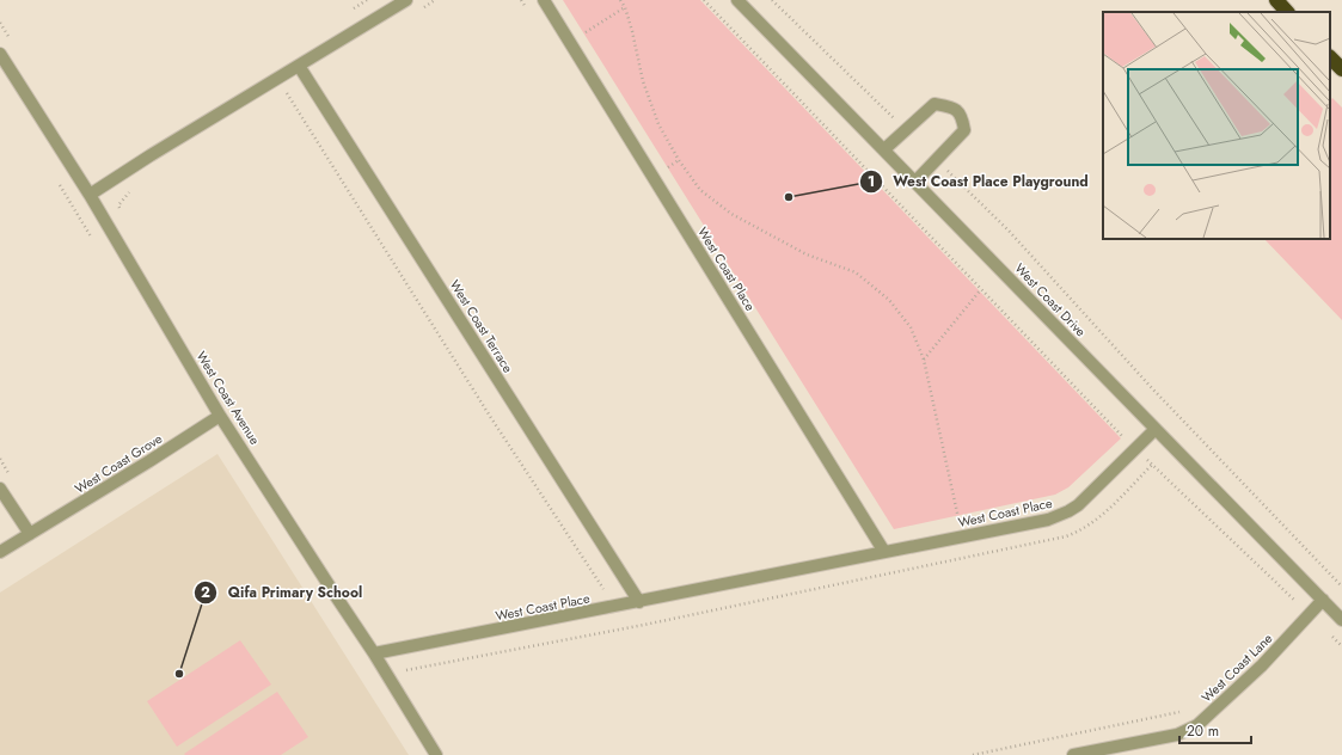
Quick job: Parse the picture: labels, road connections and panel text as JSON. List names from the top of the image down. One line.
{"streets":{"street":["West Coast Place","West Coast Drive","West Coast Terrace","West Coast Avenue","West Coast Grove","West Coast Lane"]},"crossings":[["West Coast Place","West Coast Drive"],["West Coast Place","West Coast Terrace"],["West Coast Place","West Coast Avenue"],["West Coast Drive","West Coast Lane"],["West Coast Avenue","West Coast Grove"]],"places":["West Coast Place Playground","Qifa Primary School"],"scale_bar":"20 m"}
